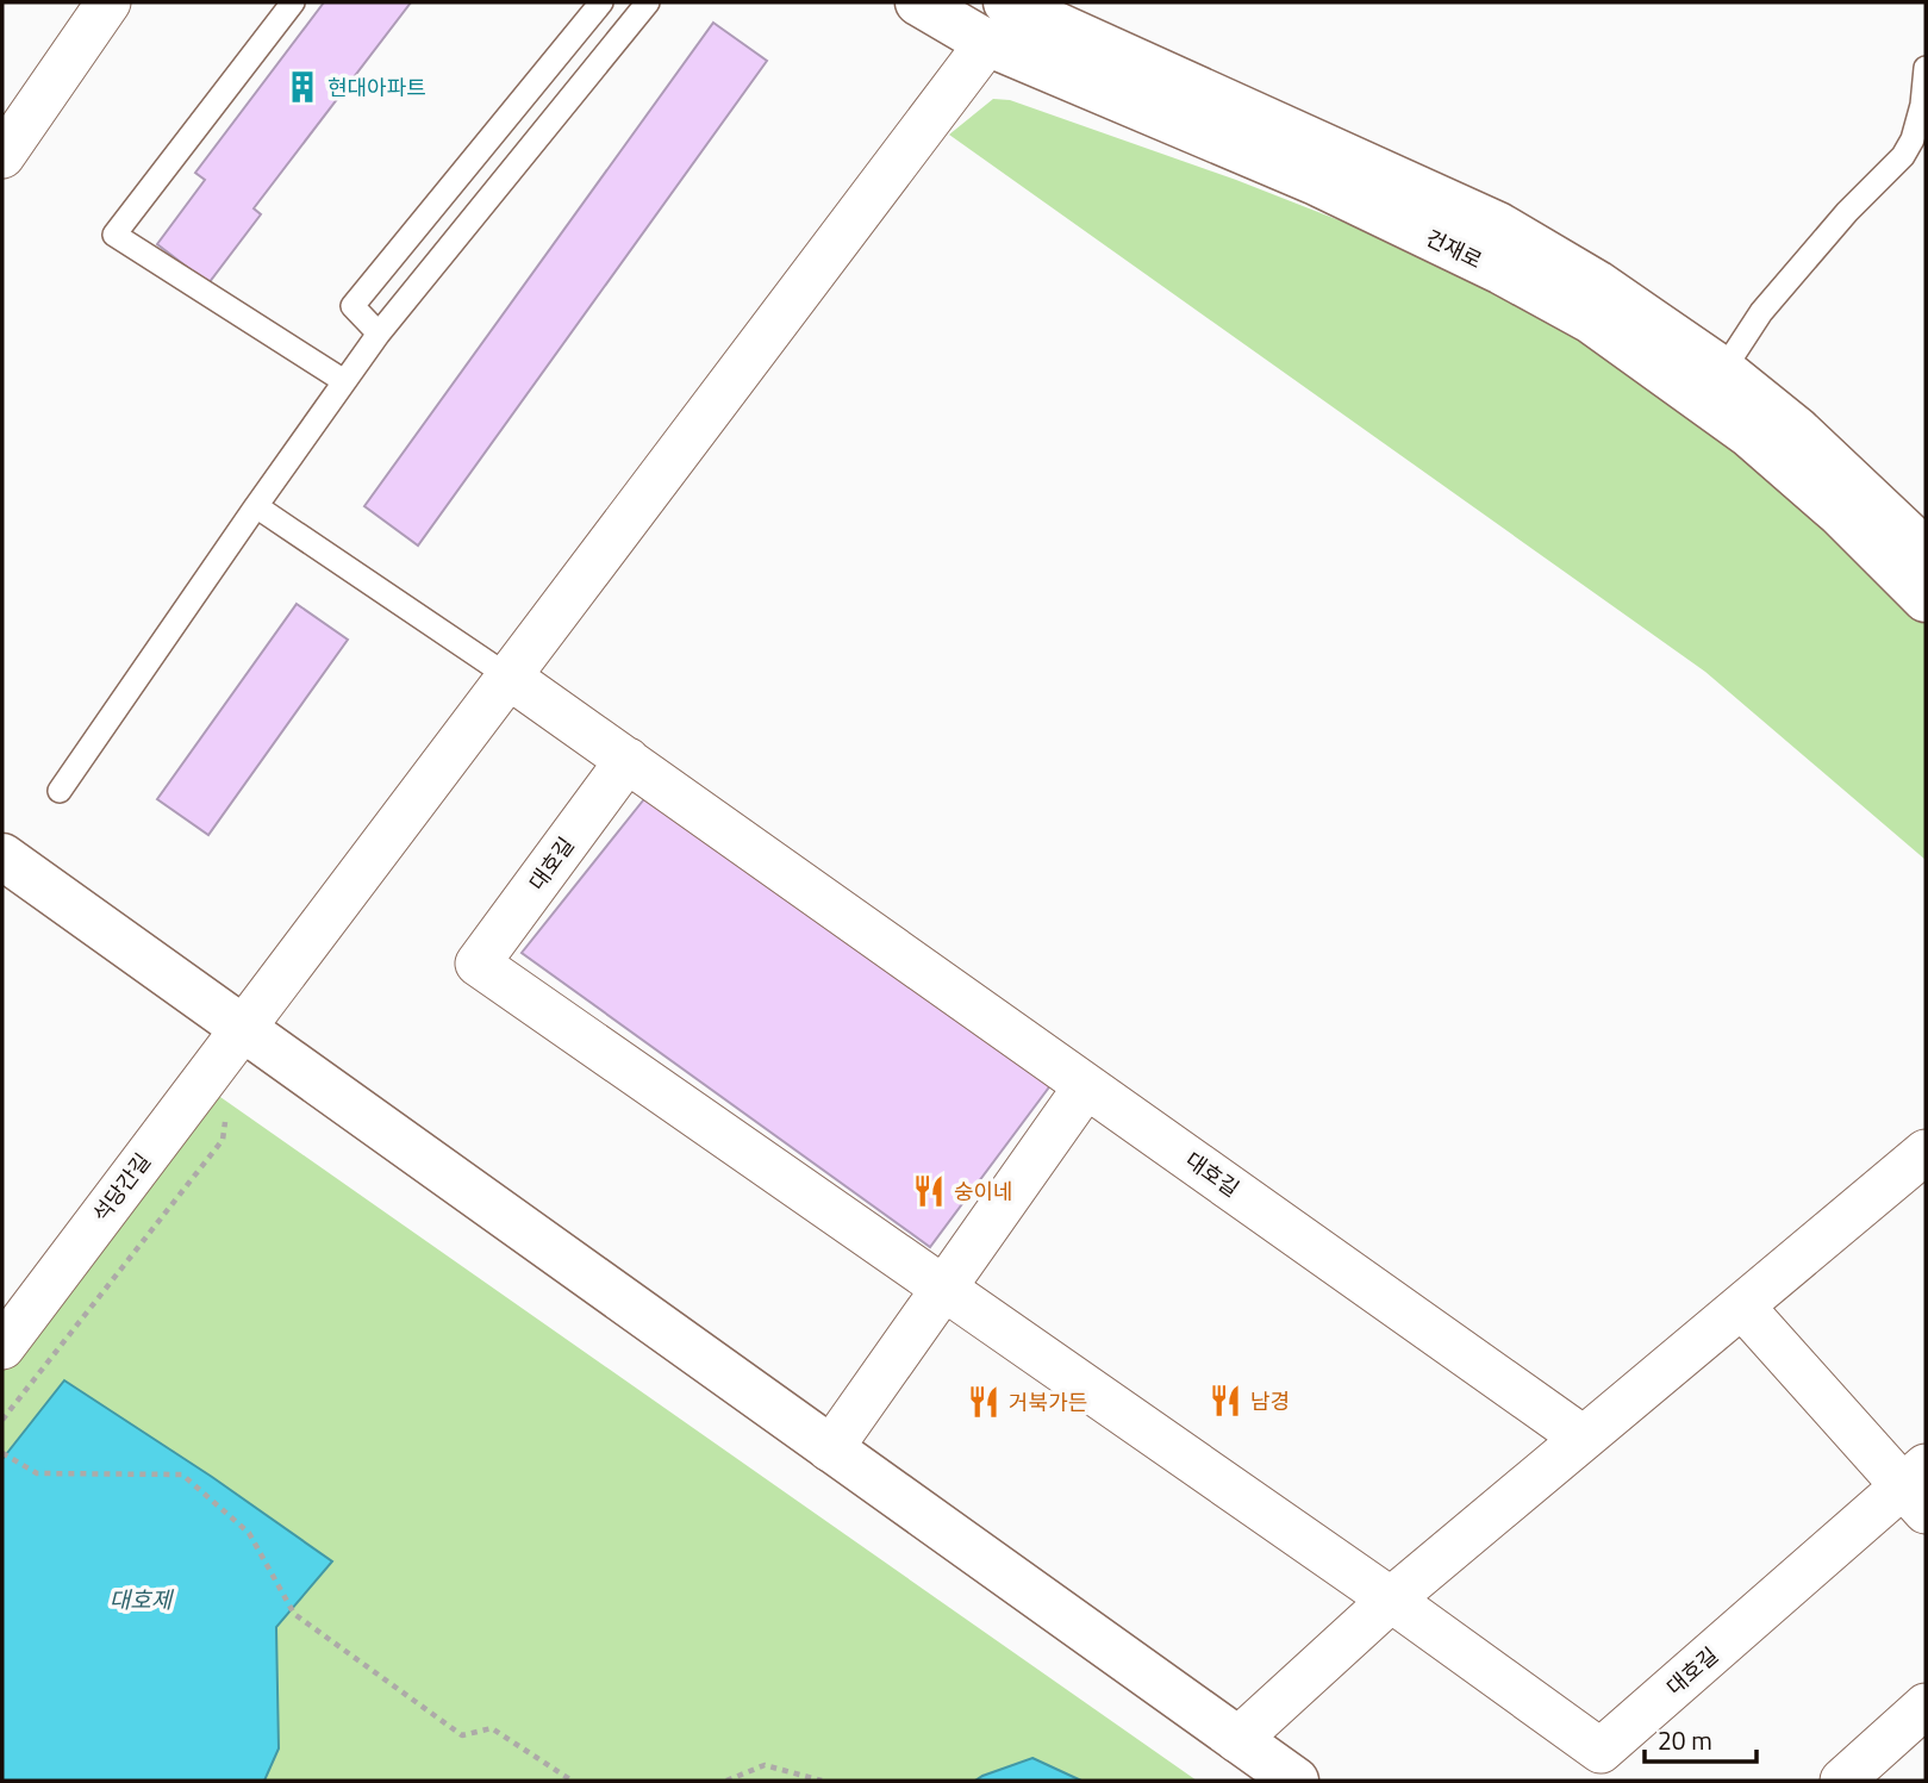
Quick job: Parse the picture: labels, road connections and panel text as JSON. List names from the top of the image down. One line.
{"streets":{"main road":["건재로"],"street":["대호길","석당간길"]},"crossings":[["건재로","석당간길"]],"water":["대호제"],"places":{"building":["현대아파트"],"restaurant":["숭이네","남경","거북가든"]},"scale_bar":"20 m"}
